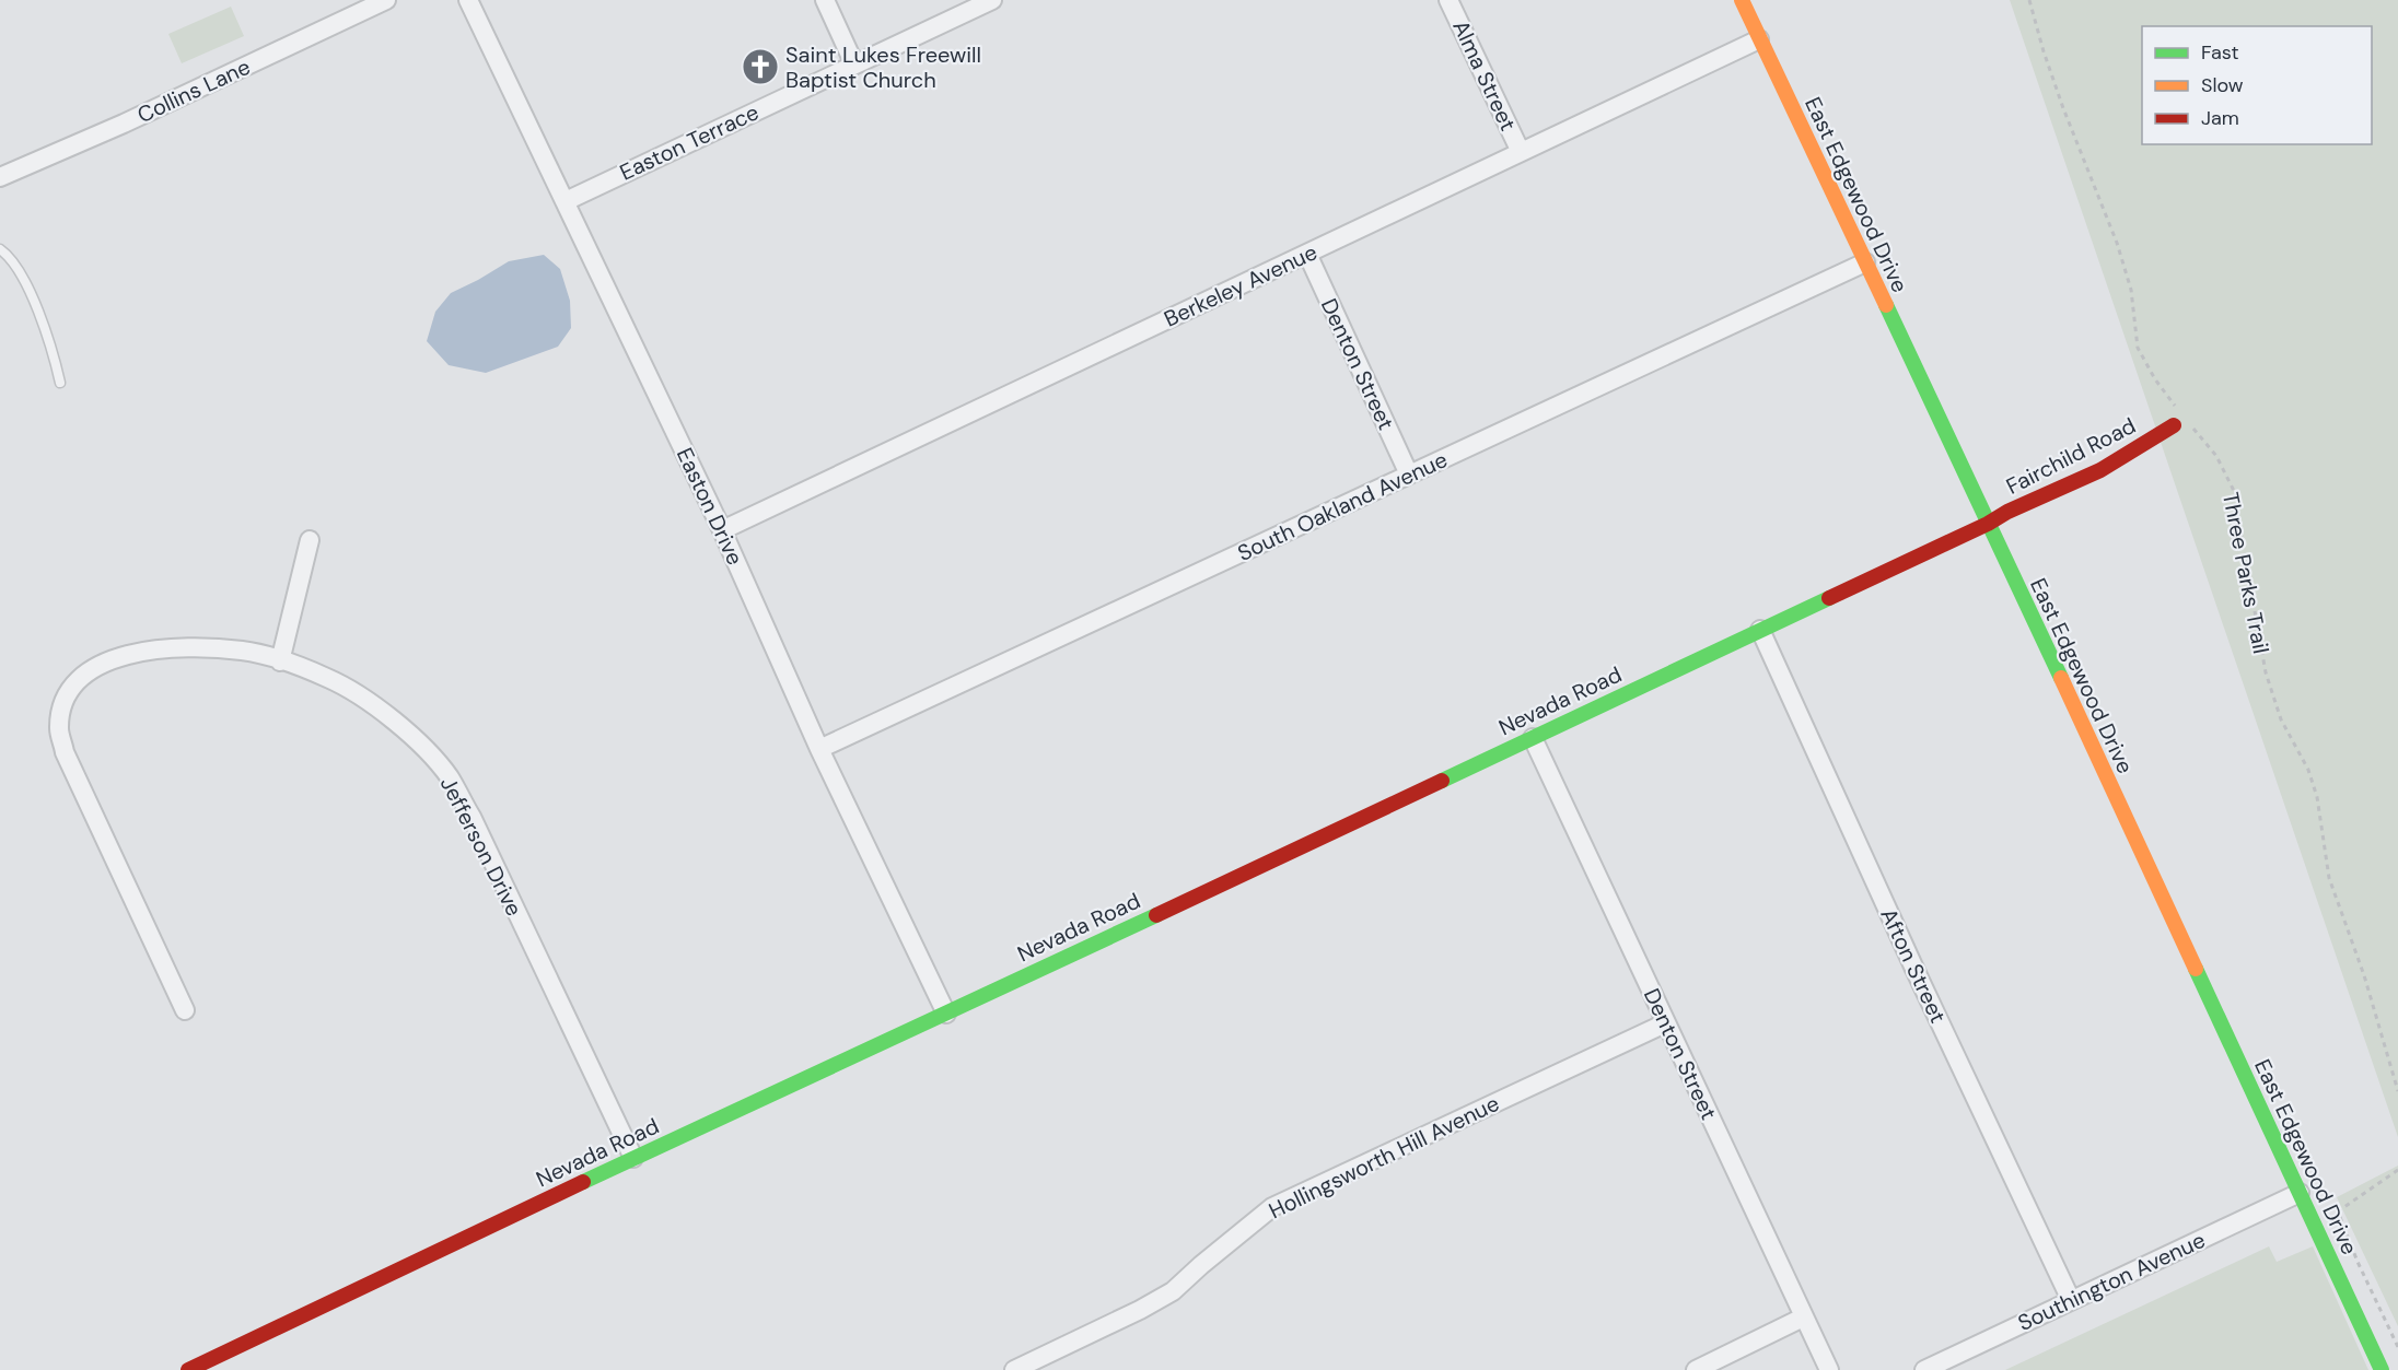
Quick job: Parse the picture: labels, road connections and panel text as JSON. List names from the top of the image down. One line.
{"streets":{"street":["Alma Street","Collins Lane","Easton Terrace","East Edgewood Drive","Berkeley Avenue","Denton Street","Fairchild Road","Easton Drive","South Oakland Avenue","Nevada Road","Jefferson Drive","Afton Street","Hollingsworth Hill Avenue","Southington Avenue"],"path":["Three Parks Trail"]},"crossings":[["Alma Street","Berkeley Avenue"],["Easton Terrace","Easton Drive"],["East Edgewood Drive","Berkeley Avenue"],["East Edgewood Drive","Fairchild Road"],["East Edgewood Drive","South Oakland Avenue"],["East Edgewood Drive","Nevada Road"],["East Edgewood Drive","Southington Avenue"],["Berkeley Avenue","Denton Street"],["Berkeley Avenue","Easton Drive"],["Denton Street","South Oakland Avenue"],["Denton Street","Nevada Road"],["Denton Street","Hollingsworth Hill Avenue"],["Fairchild Road","Three Parks Trail"],["Fairchild Road","Nevada Road"],["Easton Drive","South Oakland Avenue"],["Easton Drive","Nevada Road"],["Nevada Road","Jefferson Drive"],["Nevada Road","Afton Street"],["Afton Street","Southington Avenue"]],"places":{"church":["Saint Lukes Freewill Baptist Church"]},"legend":["Fast","Slow","Jam"]}
